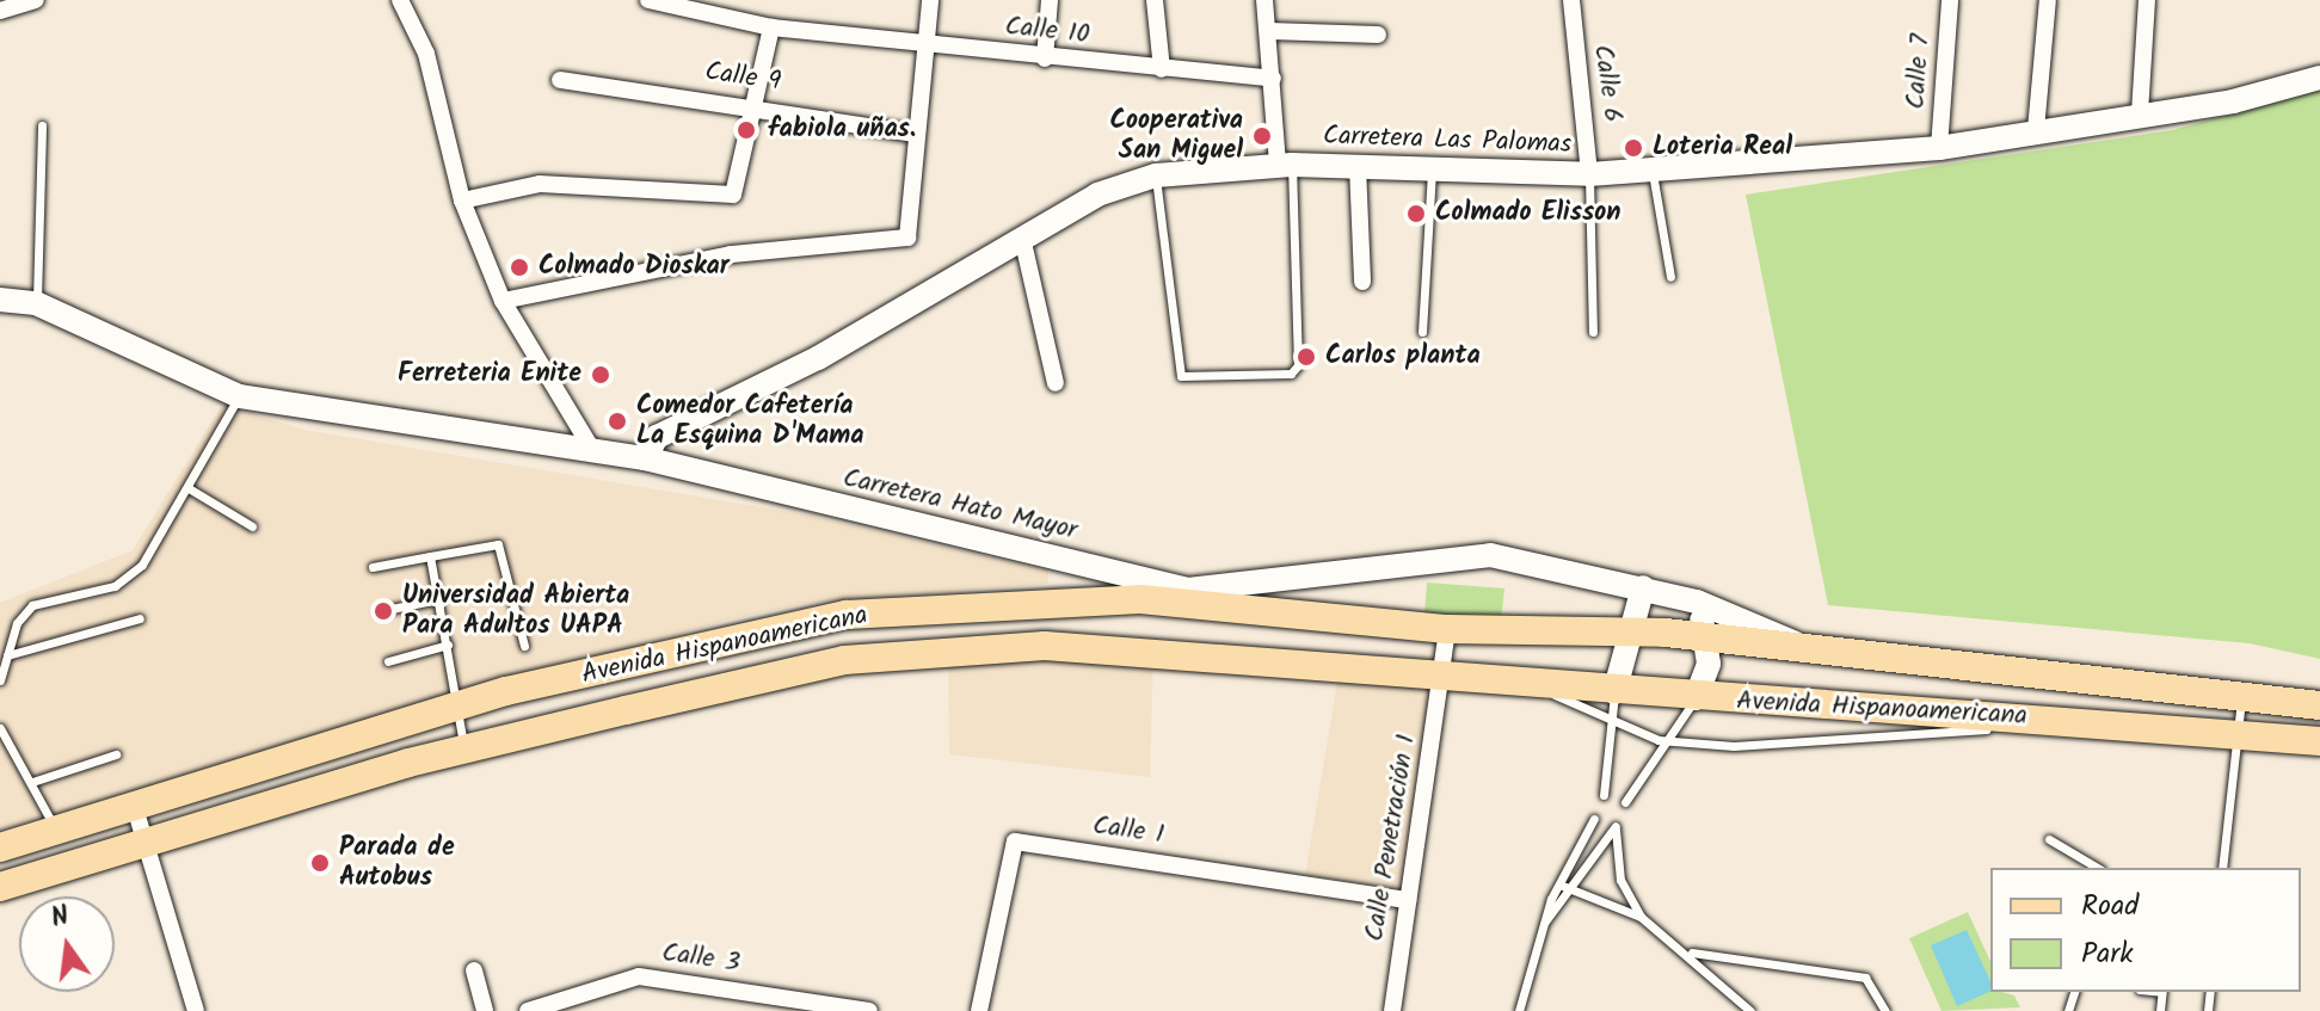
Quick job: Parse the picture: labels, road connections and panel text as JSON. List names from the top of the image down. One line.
{"streets":{"main road":["Avenida Hispanoamericana"],"street":["Calle 10","Calle 7","Calle 9","Calle 6","Carretera Las Palomas","Carretera Hato Mayor","Calle 1","Calle Penetración 1","Calle 3"]},"crossings":[["Calle 7","Carretera Las Palomas"],["Calle 6","Carretera Las Palomas"],["Carretera Las Palomas","Carretera Hato Mayor"],["Carretera Hato Mayor","Avenida Hispanoamericana"],["Avenida Hispanoamericana","Calle Penetración 1"],["Calle 1","Calle Penetración 1"]],"places":["fabiola uñas.","Cooperativa San Miguel","Loteria Real","Colmado Elisson","Colmado Dioskar","Carlos planta","Ferreteria Enite","Comedor Cafetería La Esquina D'Mama","Universidad Abierta Para Adultos UAPA","Parada de Autobus"],"legend":["Road","Park"],"north":"top"}
